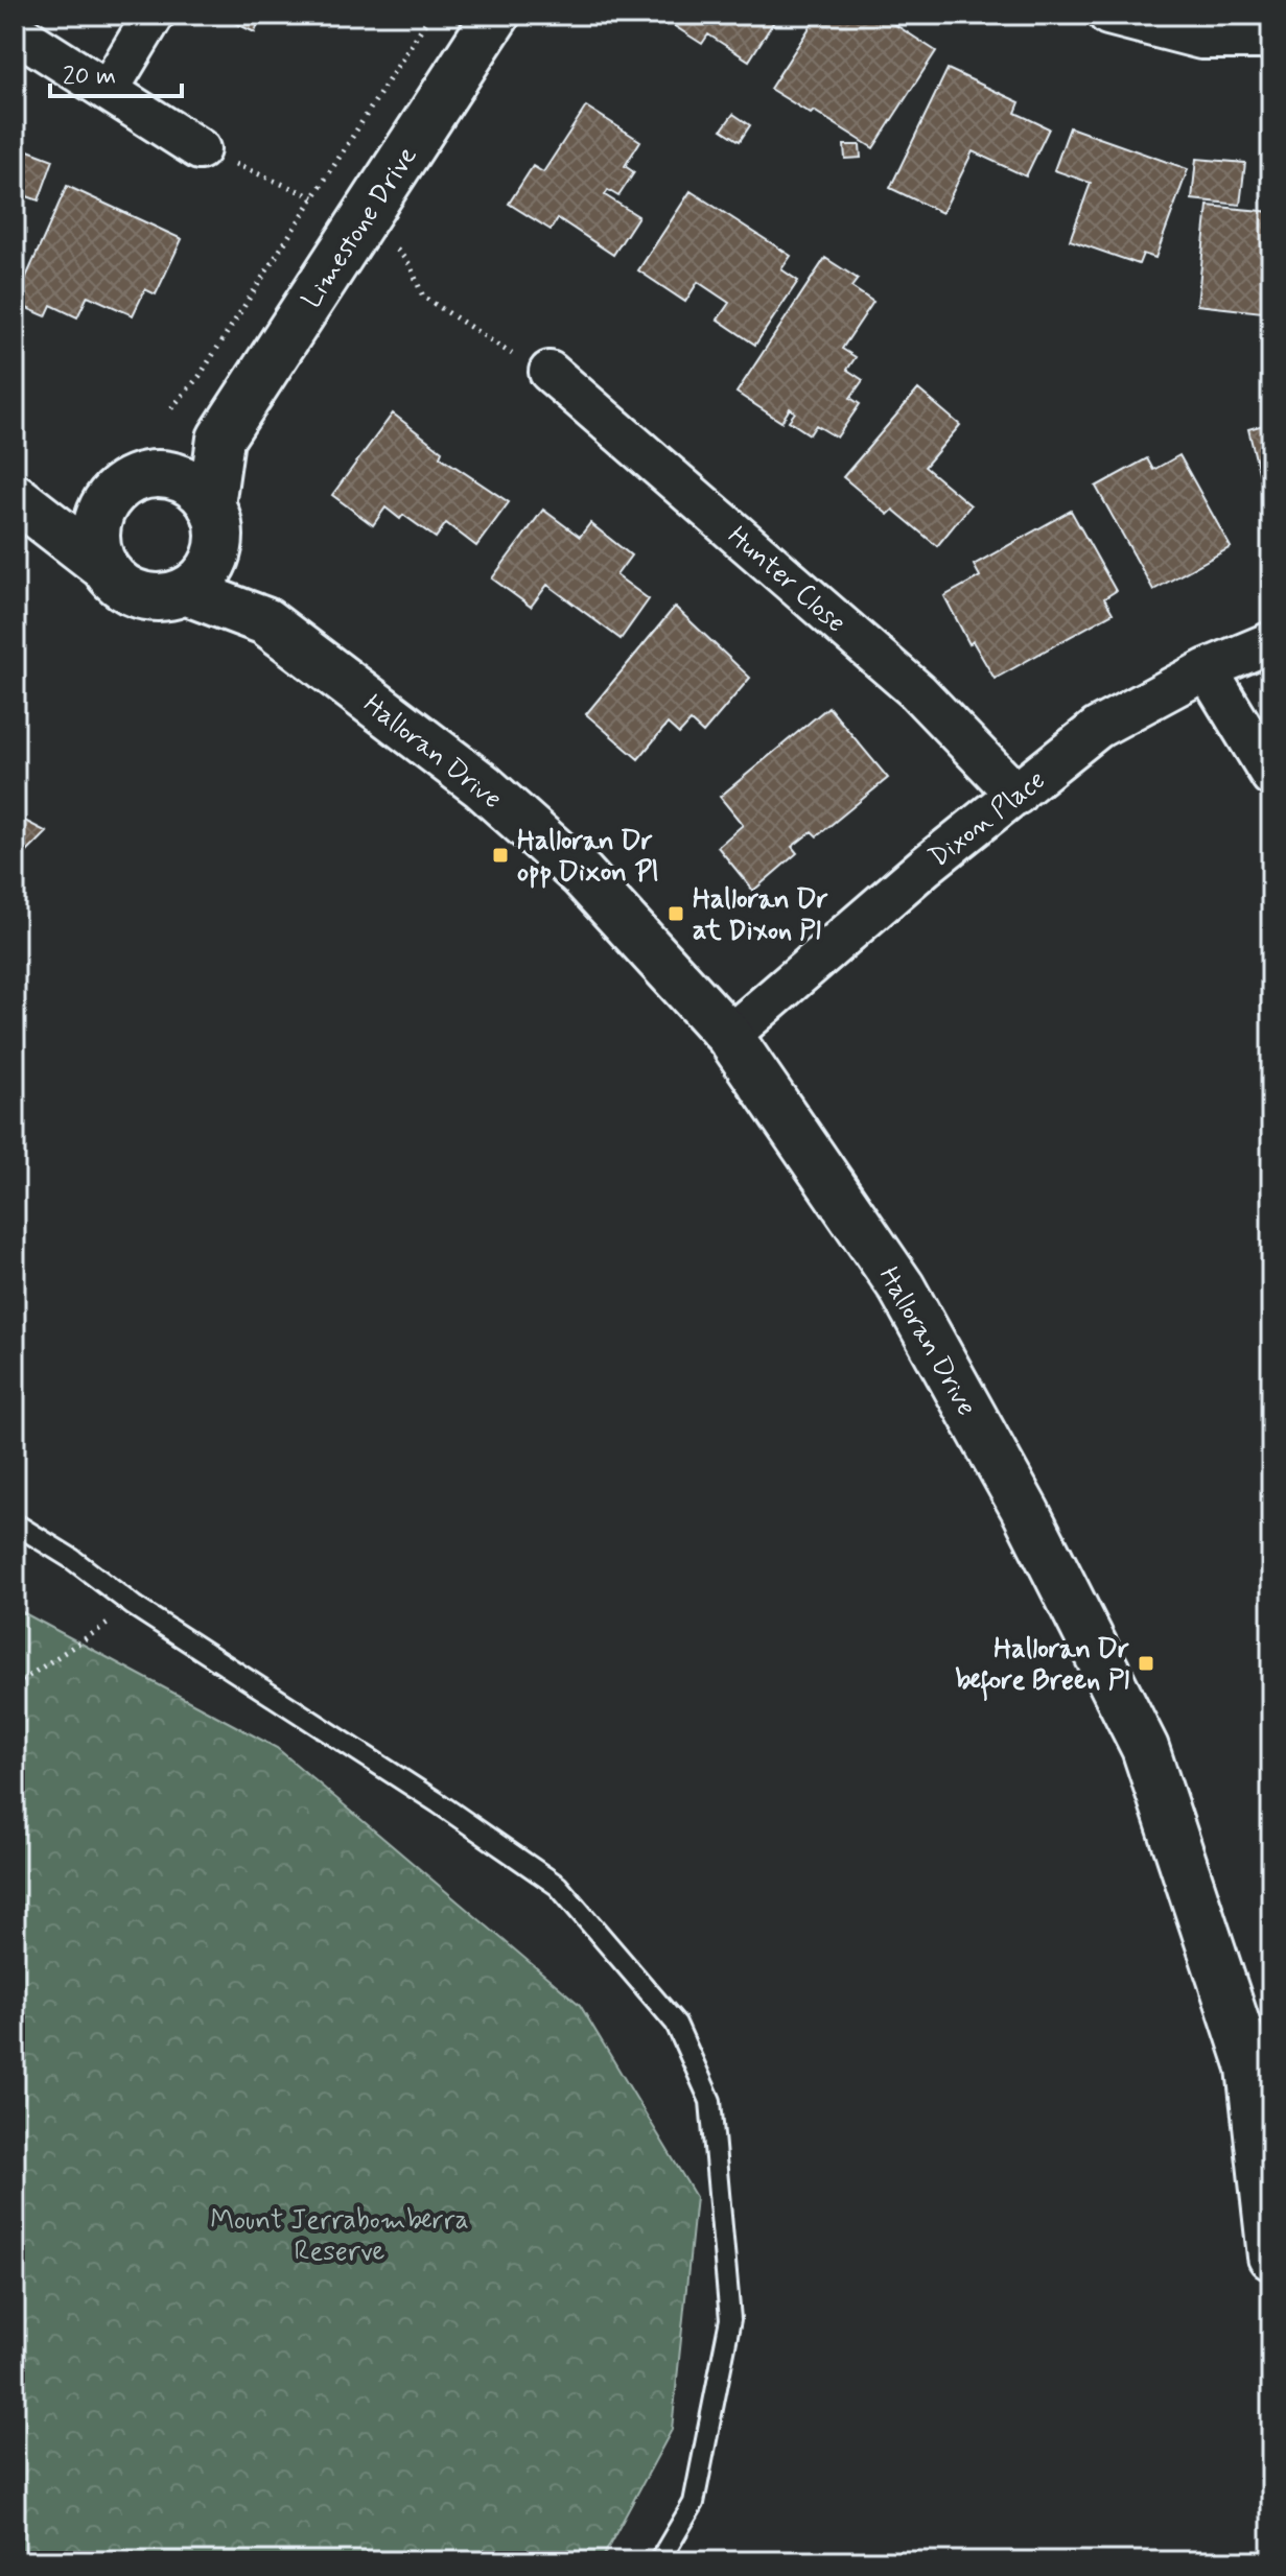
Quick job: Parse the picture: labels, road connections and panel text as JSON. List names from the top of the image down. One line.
{"streets":{"street":["Limestone Drive","Hunter Close","Halloran Drive","Dixon Place"]},"crossings":[["Limestone Drive","Halloran Drive"],["Hunter Close","Dixon Place"],["Halloran Drive","Dixon Place"]],"parks":["Mount Jerrabomberra Reserve"],"places":{"transit":["Halloran Dr opp Dixon Pl","Halloran Dr at Dixon Pl","Halloran Dr before Breen Pl"]},"scale_bar":"20 m"}
